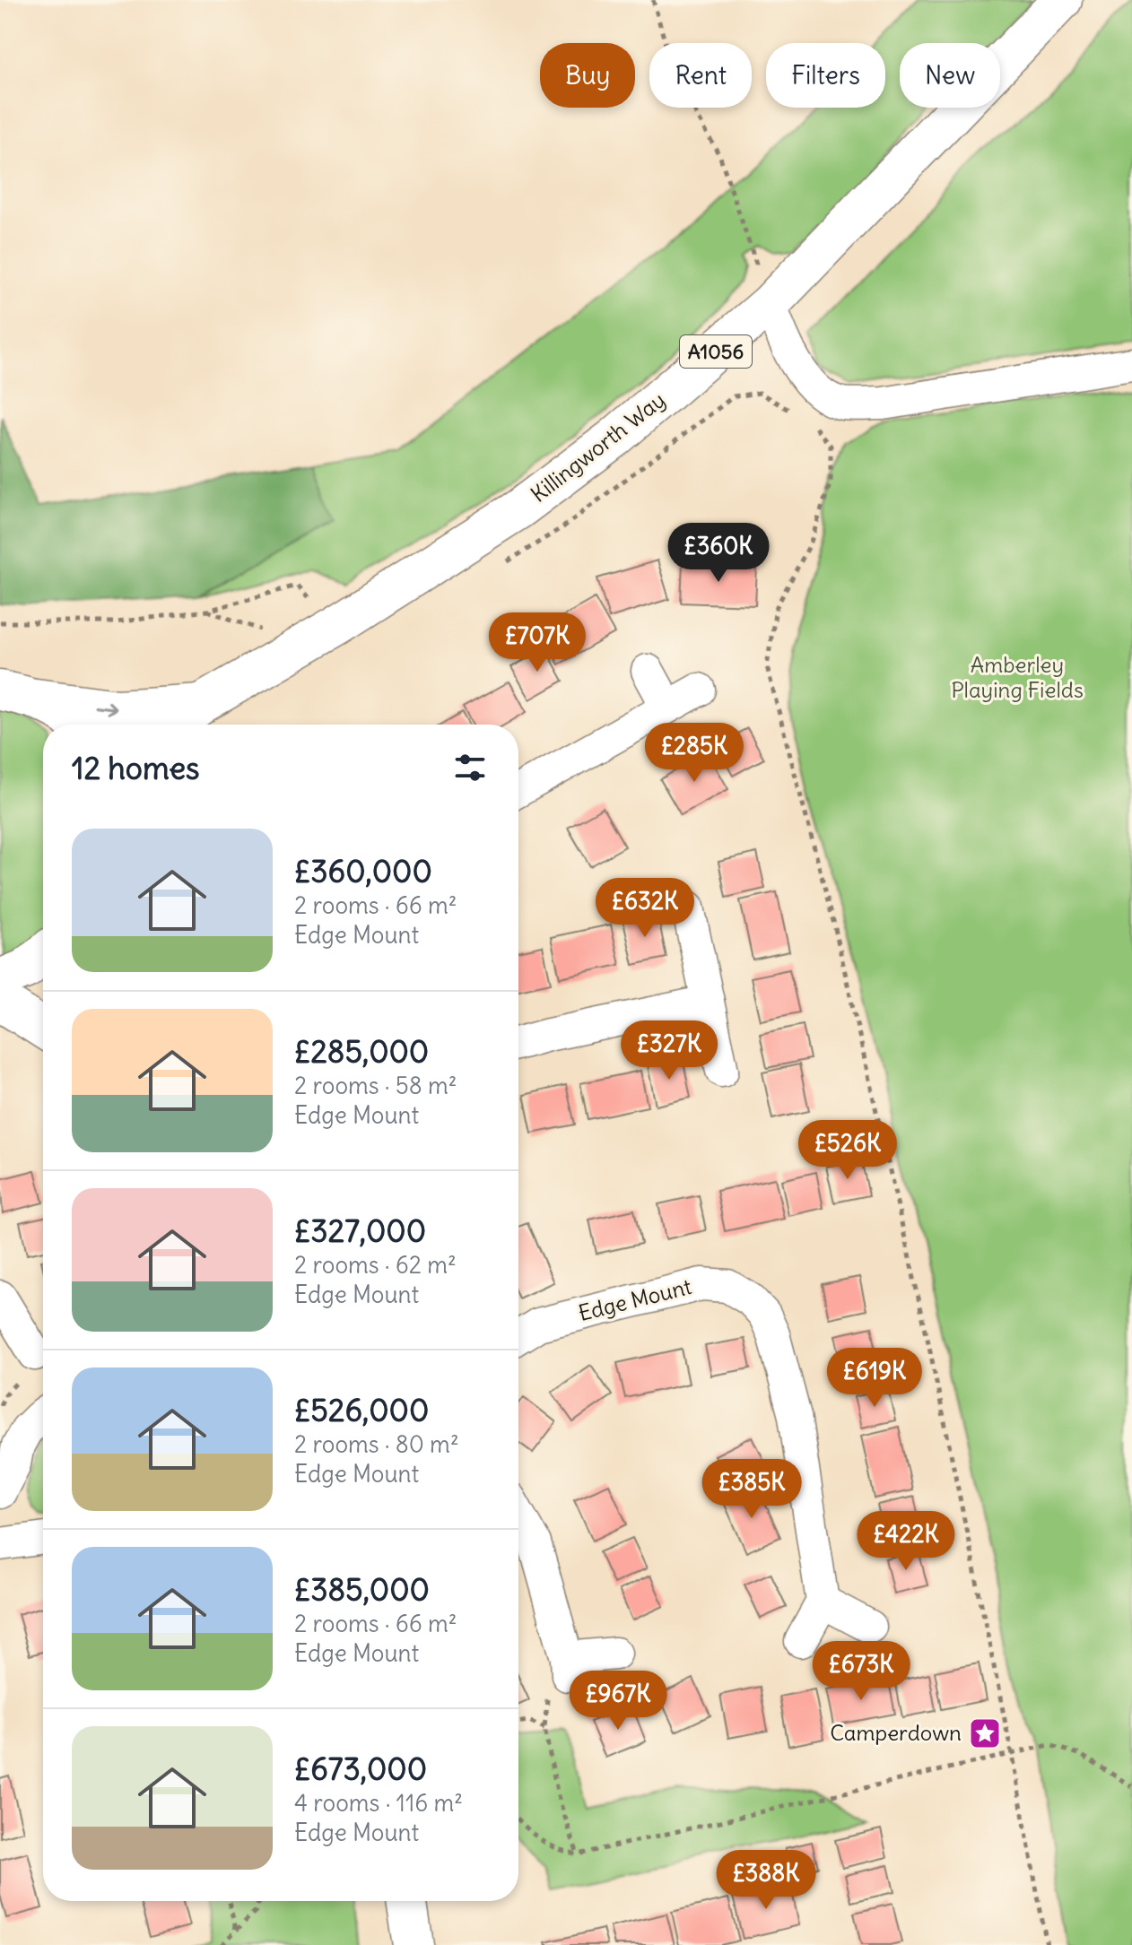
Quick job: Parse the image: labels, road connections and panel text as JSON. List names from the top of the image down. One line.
{"streets":{"main road":["A1056","Killingworth Way"],"street":["Edge Mount"]},"parks":["Amberley Playing Fields"],"places":{"place":["Camperdown"]},"page":{"chip":["Buy","Rent","Filters","New"],"price":["£360K","£707K","£285K","£632K","£327K","£526K","£619K","£385K","£422K","£673K","£967K","£388K"],"heading":"12 homes","list":[{"name":"£360,000","note":"2 rooms · 66 m² · Edge Mount"},{"name":"£285,000","note":"2 rooms · 58 m² · Edge Mount"},{"name":"£327,000","note":"2 rooms · 62 m² · Edge Mount"},{"name":"£526,000","note":"2 rooms · 80 m² · Edge Mount"},{"name":"£385,000","note":"2 rooms · 66 m² · Edge Mount"},{"name":"£673,000","note":"4 rooms · 116 m² · Edge Mount"}]}}
